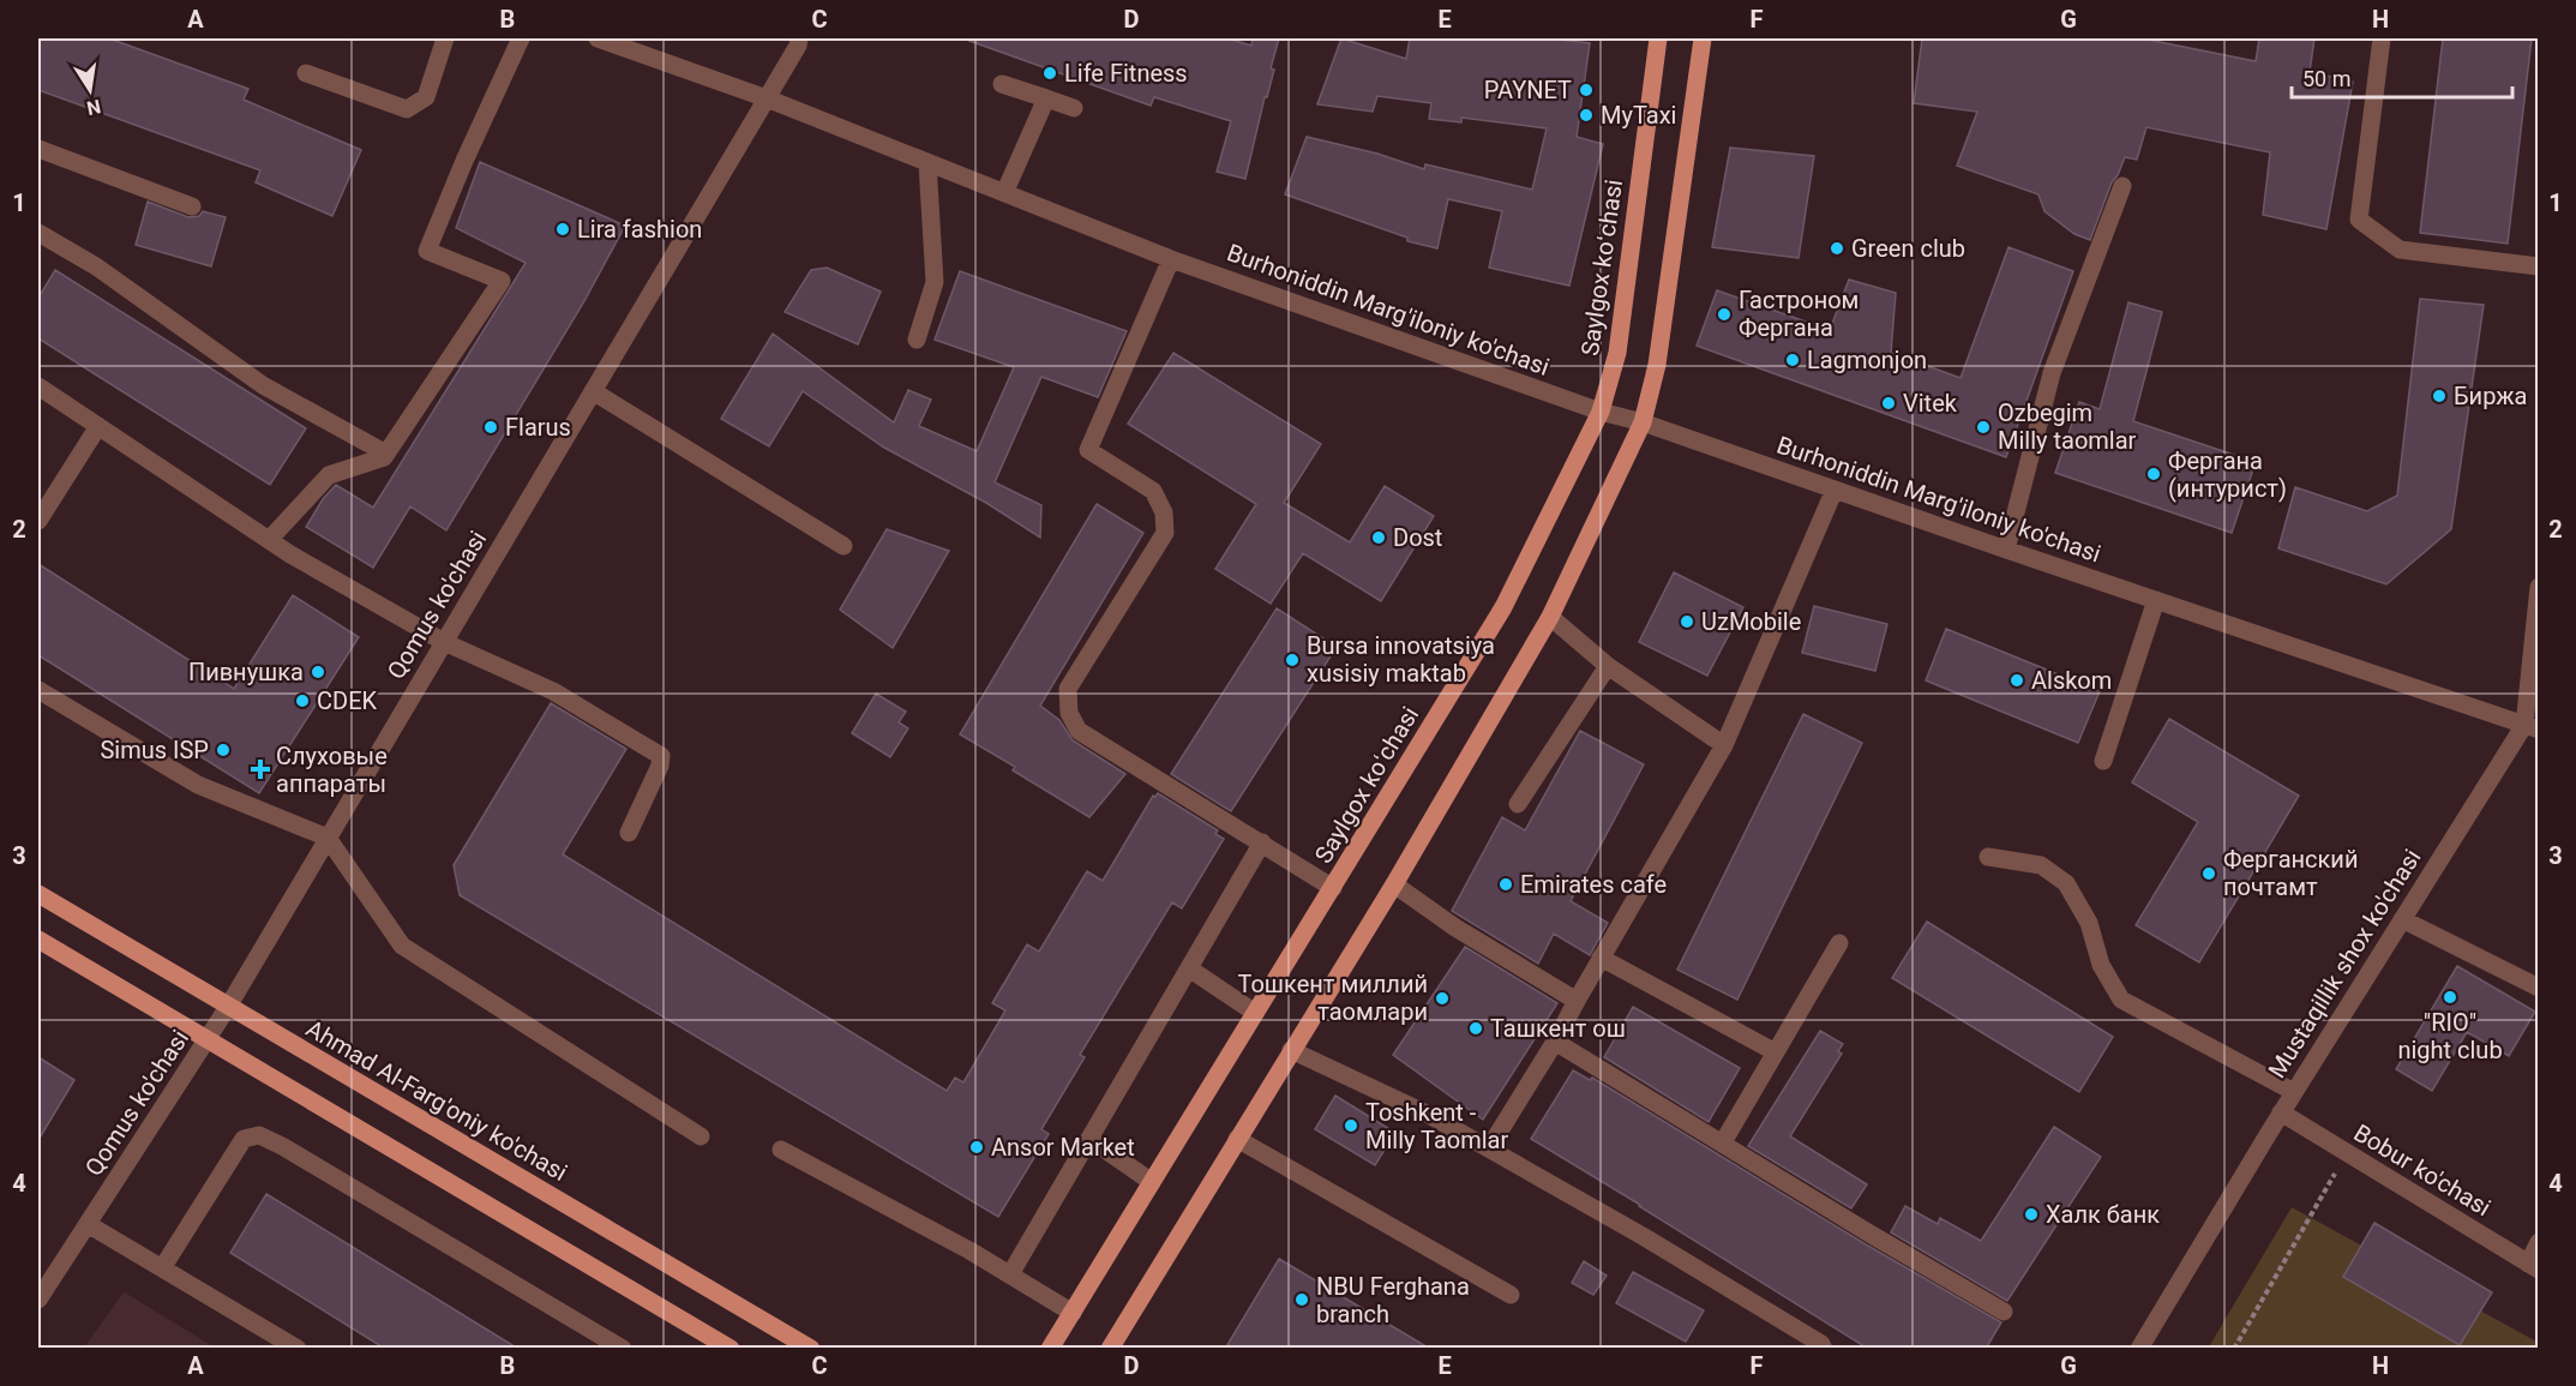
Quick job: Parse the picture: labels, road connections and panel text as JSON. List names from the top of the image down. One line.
{"streets":{"main road":["Saylgox koʻchasi","Ahmad Al-Farg'oniy ko'chasi"],"street":["Burhoniddin Marg'iloniy ko'chasi","Qomus ko'chasi","Mustaqillik shox ko'chasi","Bobur ko'chasi"]},"crossings":[["Saylgox koʻchasi","Burhoniddin Marg'iloniy ko'chasi"],["Burhoniddin Marg'iloniy ko'chasi","Qomus ko'chasi"],["Burhoniddin Marg'iloniy ko'chasi","Mustaqillik shox ko'chasi"],["Qomus ko'chasi","Ahmad Al-Farg'oniy ko'chasi"],["Mustaqillik shox ko'chasi","Bobur ko'chasi"]],"places":{"other":["Life Fitness","PAYNET","MyTaxi","Lira fashion","Green club","Гастроном Фергана","Lagmonjon","Биржа","Vitek","Flarus","Ozbegim Milly taomlar","Фергана (интурист)","Dost","UzMobile","Bursa innovatsiya xusisiy maktab","Пивнушка","Alskom","CDEK","Simus ISP","Ферганский почтамт","Emirates cafe","\"RIO\" night club","Тошкент миллий таомлари","Ташкент ош","Toshkent - Milly Taomlar","Ansor Market","Халк банк","NBU Ferghana branch"],"health":["Слуховые аппараты"]},"scale_bar":"50 m","north":"bottom","grid":{"columns":["A","B","C","D","E","F","G","H"],"rows":["1","2","3","4"]}}
